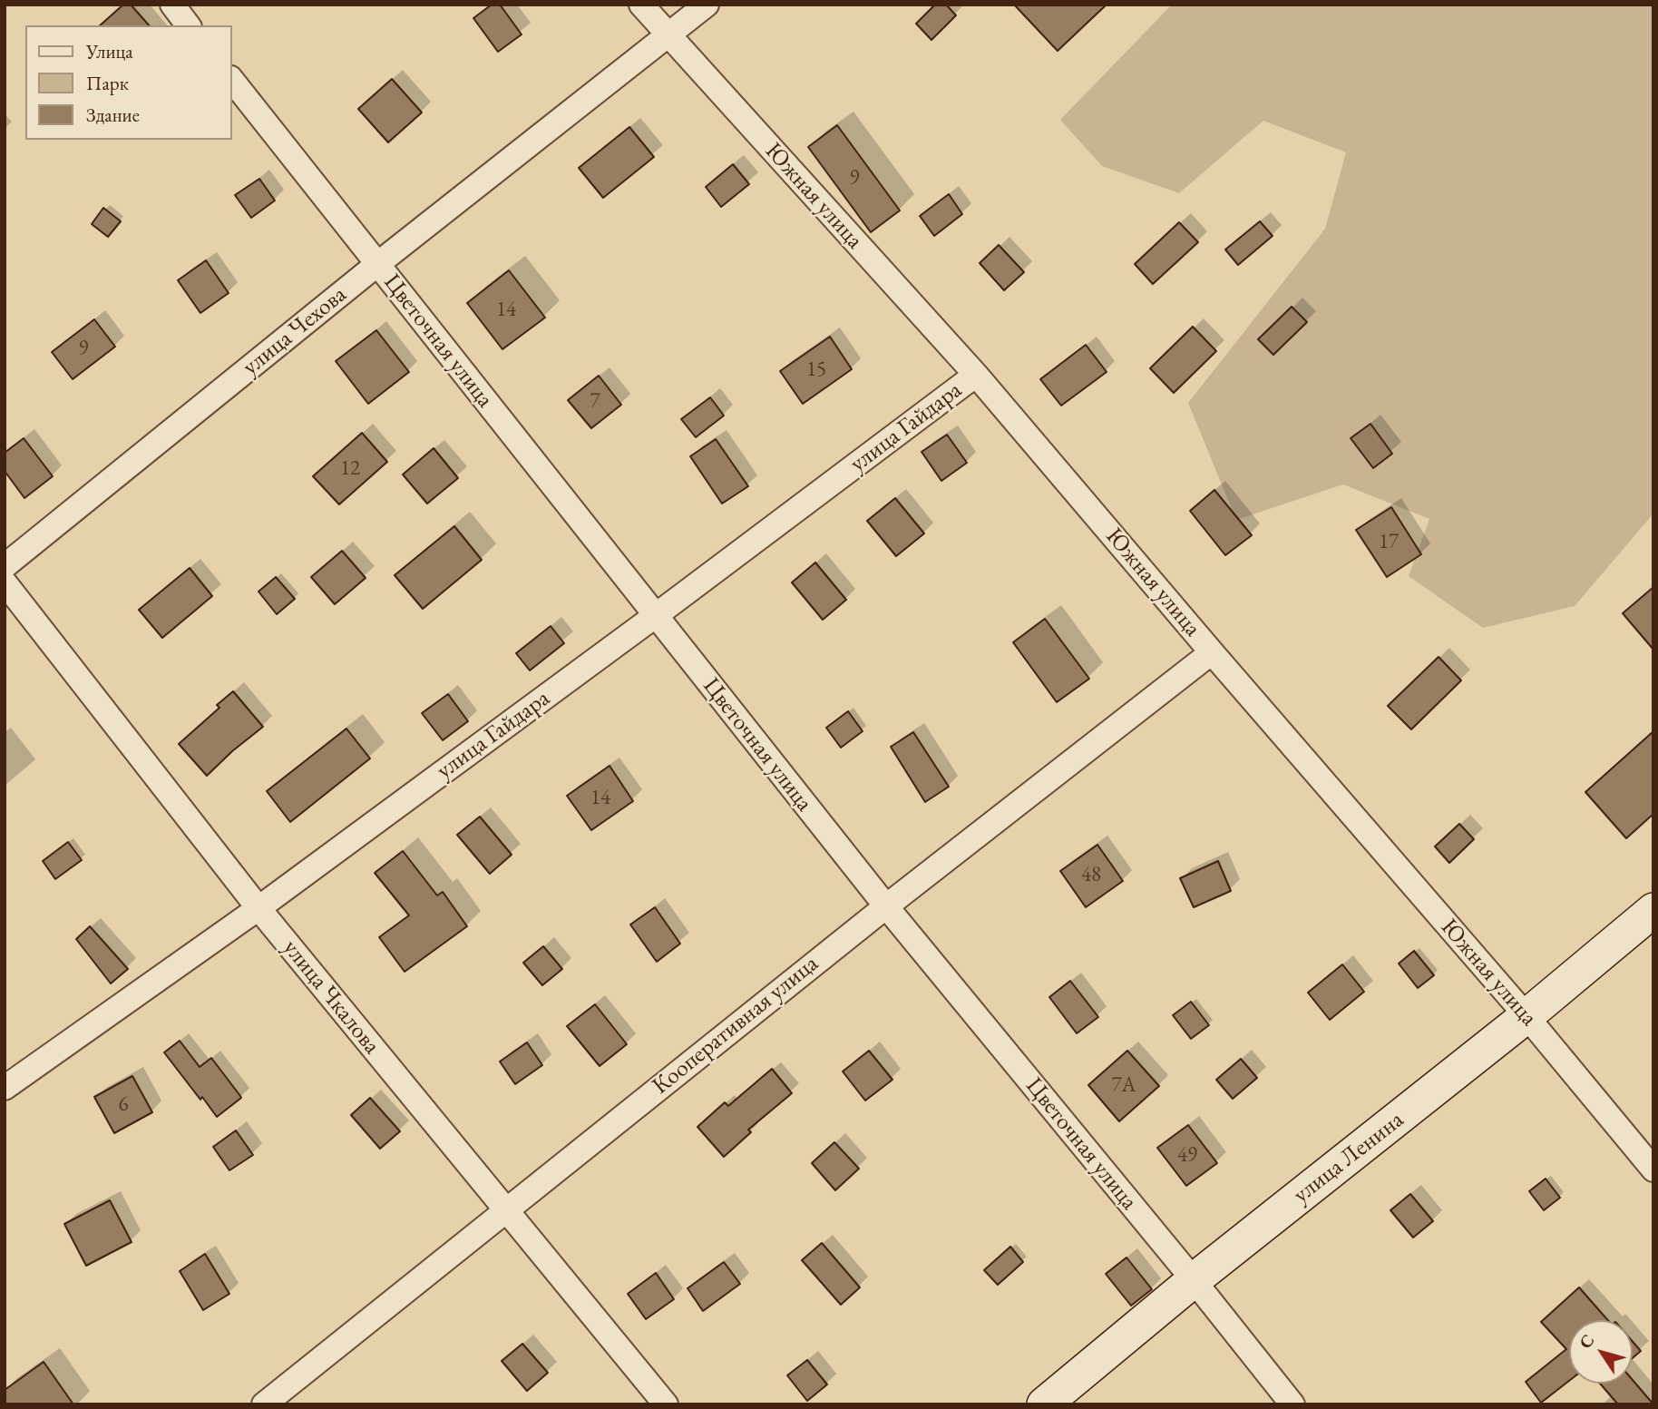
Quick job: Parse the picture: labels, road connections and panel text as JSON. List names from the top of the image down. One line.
{"streets":{"street":["Южная улица","улица Чехова","Цветочная улица","улица Гайдара","улица Чкалова","Кооперативная улица","улица Ленина"]},"crossings":[["Южная улица","улица Чехова"],["Южная улица","улица Гайдара"],["Южная улица","Кооперативная улица"],["Южная улица","улица Ленина"],["улица Чехова","Цветочная улица"],["Цветочная улица","улица Гайдара"],["Цветочная улица","Кооперативная улица"],["Цветочная улица","улица Ленина"],["улица Гайдара","улица Чкалова"],["улица Чкалова","Кооперативная улица"]],"house_numbers":["9","14","9","15","7","12","17","14","48","7А","6","49"],"legend":["Улица","Парк","Здание"],"north":"top left"}
